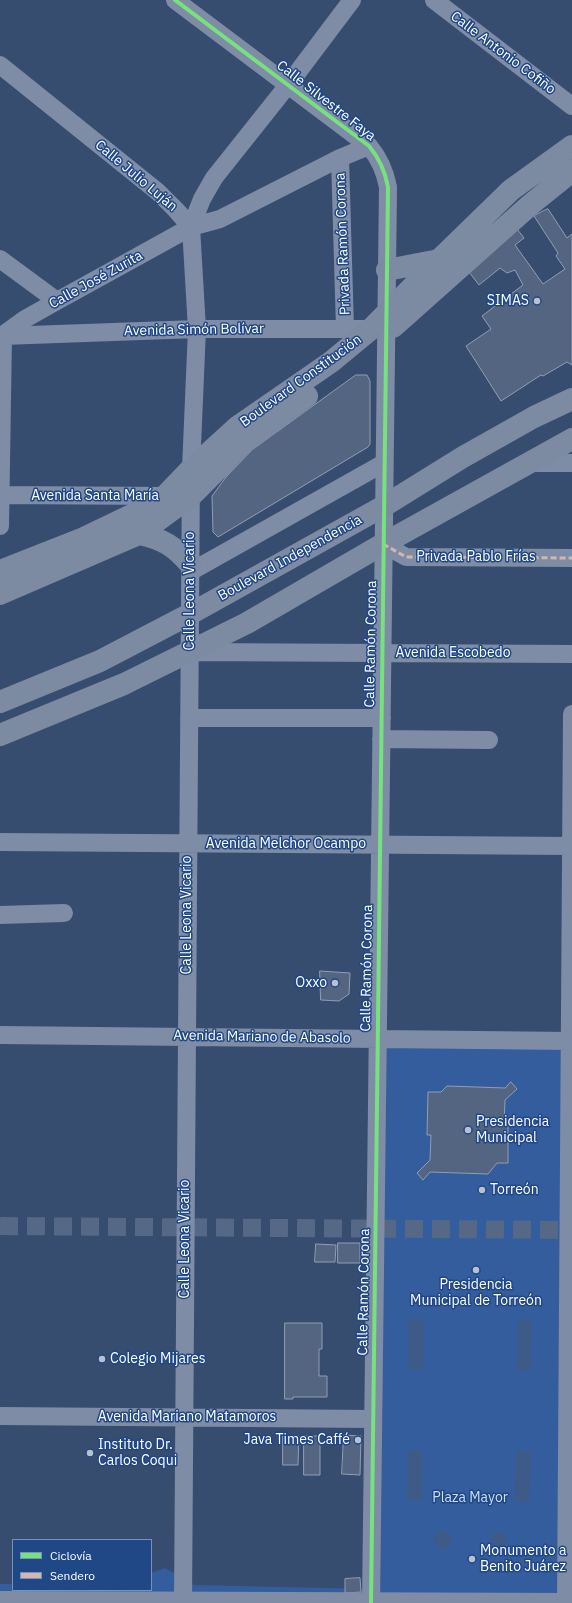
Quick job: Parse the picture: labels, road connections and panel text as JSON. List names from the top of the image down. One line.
{"streets":{"main road":["Boulevard Constitución","Boulevard Independencia"],"street":["Calle Antonio Cofiño","Calle Silvestre Faya","Calle Julio Luján","Privada Ramón Corona","Calle José Zurita","Avenida Simón Bolívar","Avenida Santa María","Privada Pablo Frías","Calle Leona Vicario","Calle Ramón Corona","Avenida Escobedo","Avenida Melchor Ocampo","Avenida Mariano de Abasolo","Avenida Mariano Matamoros"]},"crossings":[["Calle Silvestre Faya","Avenida Simón Bolívar"],["Calle Silvestre Faya","Boulevard Constitución"],["Calle Silvestre Faya","Calle Ramón Corona"],["Calle Julio Luján","Calle José Zurita"],["Calle Julio Luján","Calle Leona Vicario"],["Privada Ramón Corona","Avenida Simón Bolívar"],["Calle José Zurita","Avenida Simón Bolívar"],["Calle José Zurita","Calle Leona Vicario"],["Avenida Simón Bolívar","Boulevard Constitución"],["Avenida Simón Bolívar","Calle Leona Vicario"],["Avenida Simón Bolívar","Calle Ramón Corona"],["Boulevard Constitución","Avenida Santa María"],["Boulevard Constitución","Calle Leona Vicario"],["Boulevard Constitución","Calle Ramón Corona"],["Avenida Santa María","Calle Leona Vicario"],["Privada Pablo Frías","Calle Ramón Corona"],["Boulevard Independencia","Calle Leona Vicario"],["Boulevard Independencia","Calle Ramón Corona"],["Calle Leona Vicario","Avenida Escobedo"],["Calle Leona Vicario","Avenida Melchor Ocampo"],["Calle Leona Vicario","Avenida Mariano de Abasolo"],["Calle Leona Vicario","Avenida Mariano Matamoros"],["Calle Ramón Corona","Avenida Escobedo"],["Calle Ramón Corona","Avenida Melchor Ocampo"],["Calle Ramón Corona","Avenida Mariano de Abasolo"],["Calle Ramón Corona","Avenida Mariano Matamoros"]],"parks":["Plaza Mayor"],"places":["SIMAS","Oxxo","Presidencia Municipal","Torreón","Presidencia Municipal de Torreón","Colegio Mijares","Java Times Caffé","Instituto Dr. Carlos Coqui","Monumento a Benito Juárez"],"legend":["Ciclovía","Sendero"]}
